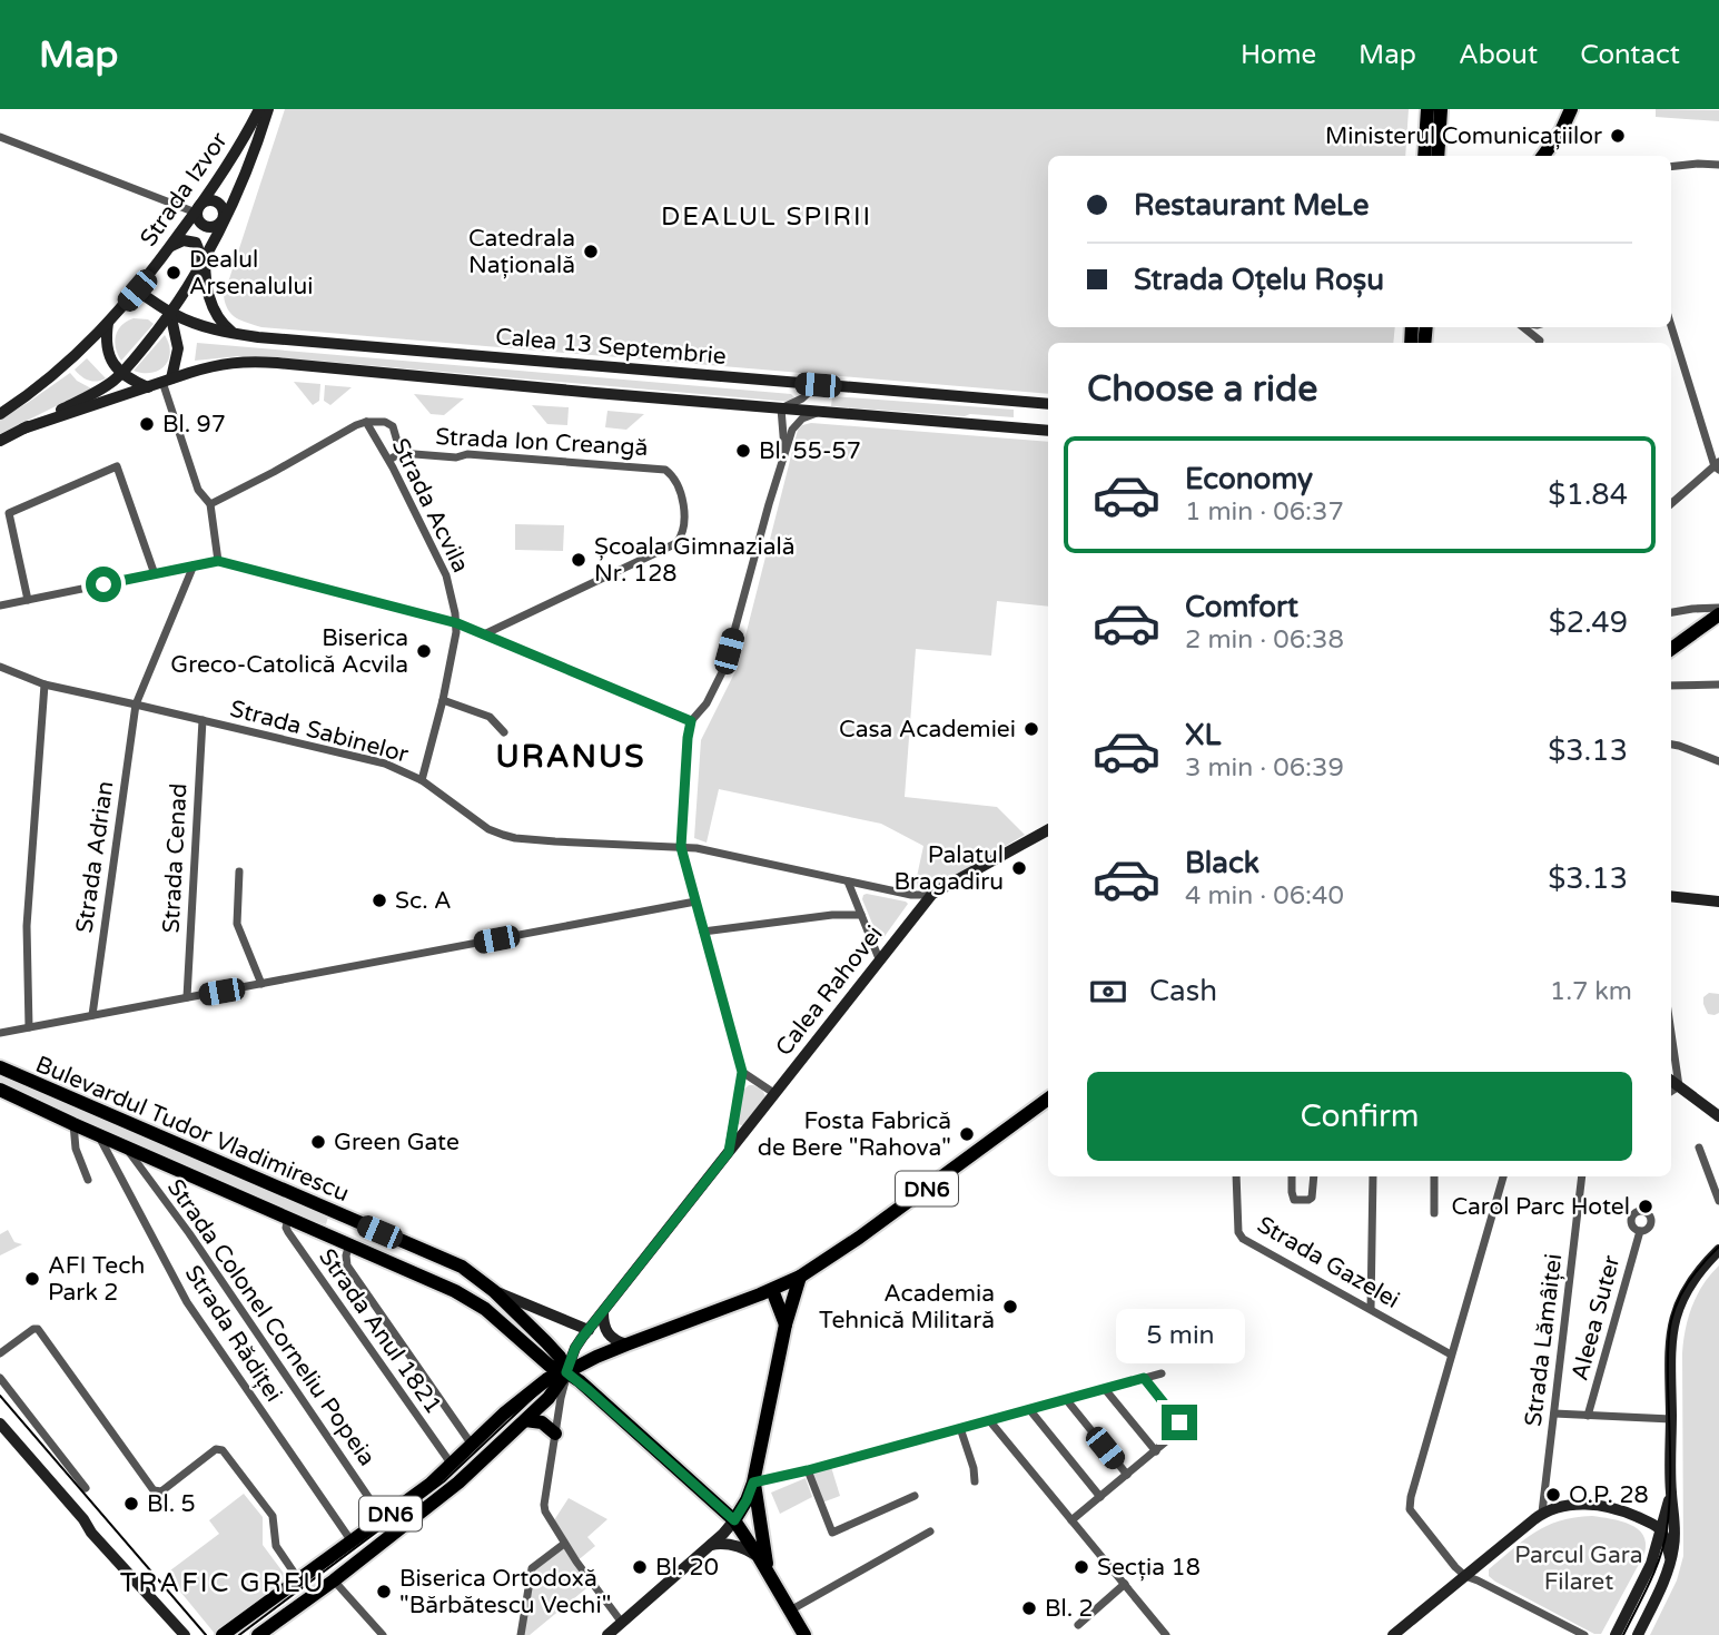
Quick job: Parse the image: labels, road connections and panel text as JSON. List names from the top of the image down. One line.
{"streets":{"main road":["Strada Izvor","Calea 13 Septembrie","Calea Rahovei","Bulevardul Tudor Vladimirescu","DN6"],"street":["Strada Ion Creangă","Strada Acvila","Strada Sabinelor","Strada Adrian","Strada Cenad","Strada Gazelei","Aleea Suter","Strada Colonel Corneliu Popeia","Strada Anul 1821","Strada Rădiței","Strada Lămâiței"]},"crossings":[["Strada Izvor","Calea 13 Septembrie"],["Strada Ion Creangă","Strada Acvila"],["Strada Acvila","Strada Sabinelor"],["Strada Sabinelor","Strada Adrian"],["Strada Sabinelor","Strada Cenad"],["Strada Sabinelor","Calea Rahovei"],["Calea Rahovei","Bulevardul Tudor Vladimirescu"],["Calea Rahovei","DN6"],["Bulevardul Tudor Vladimirescu","DN6"],["Bulevardul Tudor Vladimirescu","Strada Colonel Corneliu Popeia"],["Bulevardul Tudor Vladimirescu","Strada Anul 1821"],["Bulevardul Tudor Vladimirescu","Strada Rădiței"],["DN6","Strada Colonel Corneliu Popeia"],["DN6","Strada Anul 1821"],["DN6","Strada Rădiței"]],"districts":["DEALUL SPIRII","URANUS","TRAFIC GREU"],"parks":["Parcul Gara Filaret"],"places":["Ministerul Comunicațiilor","Catedrala Națională","Dealul Arsenalului","Bl. 97","Bl. 55-57","Școala Gimnazială Nr. 128","Biserica Greco-Catolică Acvila","Casa Academiei","Palatul Bragadiru","Sc. A","Fosta Fabrică de Bere \"Rahova\"","Green Gate","Carol Parc Hotel","AFI Tech Park 2","Academia Tehnică Militară","O.P. 28","Bl. 5","Bl. 20","Secția 18","Biserica Ortodoxă \"Bărbătescu Vechi\"","Bl. 2"],"page":{"header":"Map","nav":["Home","Map","About","Contact"],"banner":["Restaurant MeLe","Strada Oțelu Roșu"],"heading":"Choose a ride","list":[{"name":"Economy","note":"1 min · 06:37","value":"$1.84"},{"name":"Comfort","note":"2 min · 06:38","value":"$2.49"},{"name":"XL","note":"3 min · 06:39","value":"$3.13"},{"name":"Black","note":"4 min · 06:40","value":"$3.13"}],"pay":["Cash","1.7 km"],"buttons":"Confirm","bubble":"5 min"}}
